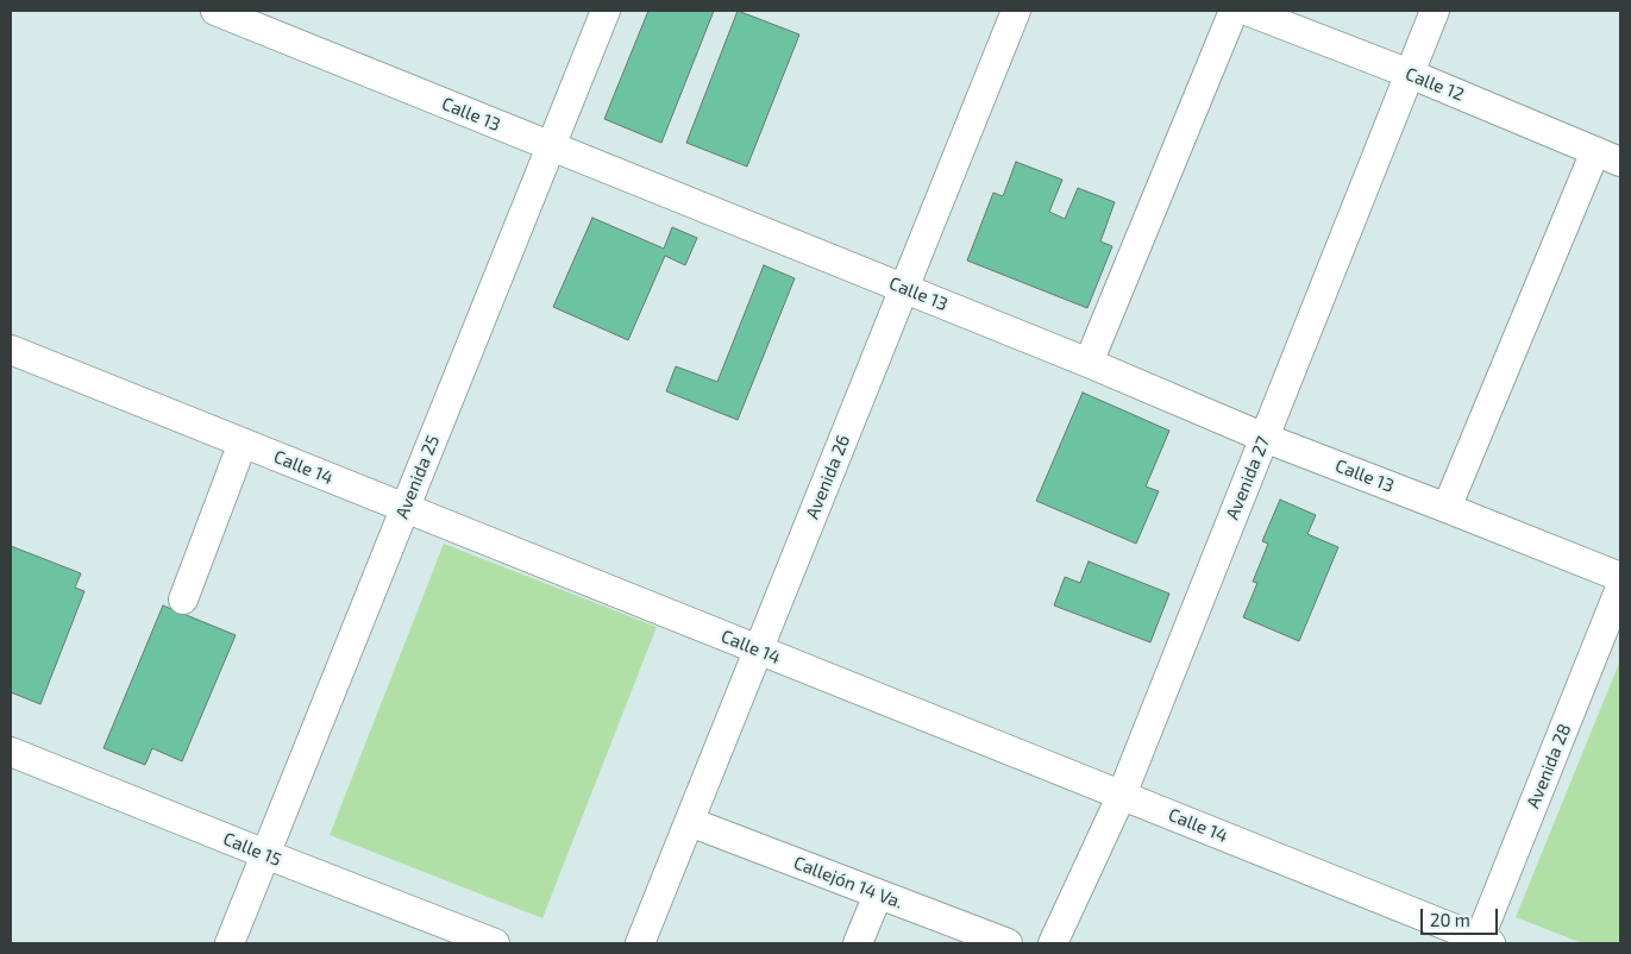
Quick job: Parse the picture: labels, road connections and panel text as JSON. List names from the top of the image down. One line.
{"streets":{"street":["Calle 12","Calle 13","Calle 14","Avenida 25","Avenida 26","Avenida 27","Avenida 28","Calle 15","Callejón 14 Va."]},"crossings":[["Calle 12","Avenida 27"],["Calle 13","Avenida 25"],["Calle 13","Avenida 26"],["Calle 13","Avenida 27"],["Calle 14","Avenida 25"],["Calle 14","Avenida 26"],["Calle 14","Avenida 27"],["Calle 14","Avenida 28"],["Avenida 25","Calle 15"],["Avenida 26","Callejón 14 Va."]],"scale_bar":"20 m"}
